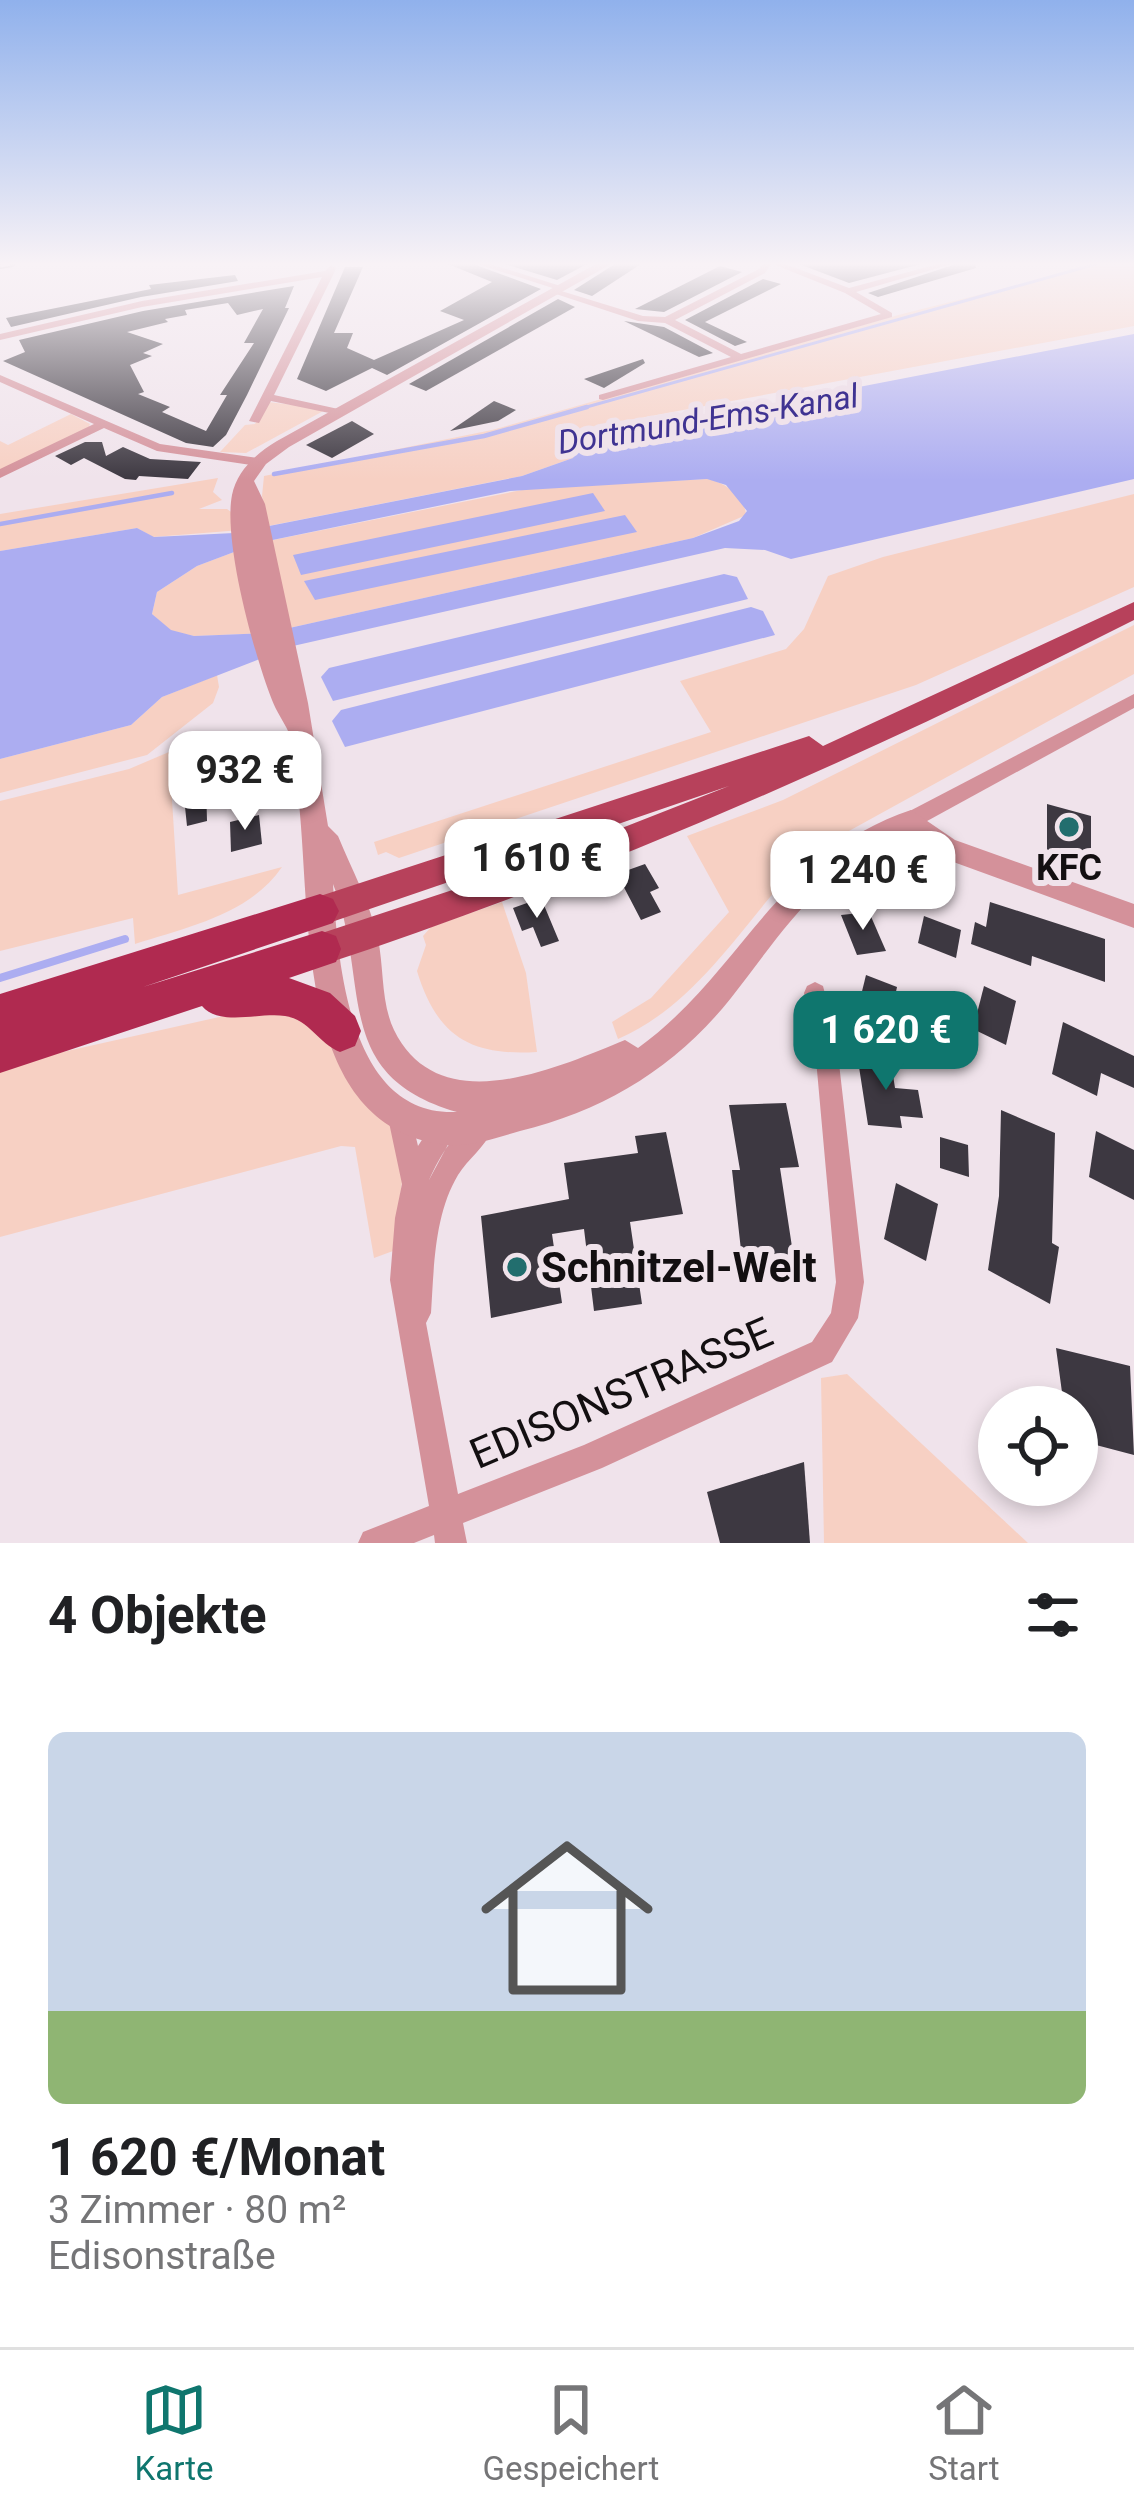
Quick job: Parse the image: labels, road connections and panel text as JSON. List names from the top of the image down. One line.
{"streets":{"street":["EDISONSTRASSE"]},"water":["Dortmund-Ems-Kanal"],"places":["KFC","Schnitzel-Welt"],"page":{"price":["932 €","1 610 €","1 240 €","1 620 €"],"heading":"4 Objekte","list":[{"name":"1 620 €/Monat","note":"3 Zimmer · 80 m² · Edisonstraße"}],"tabs":["Karte","Gespeichert","Start"]}}
